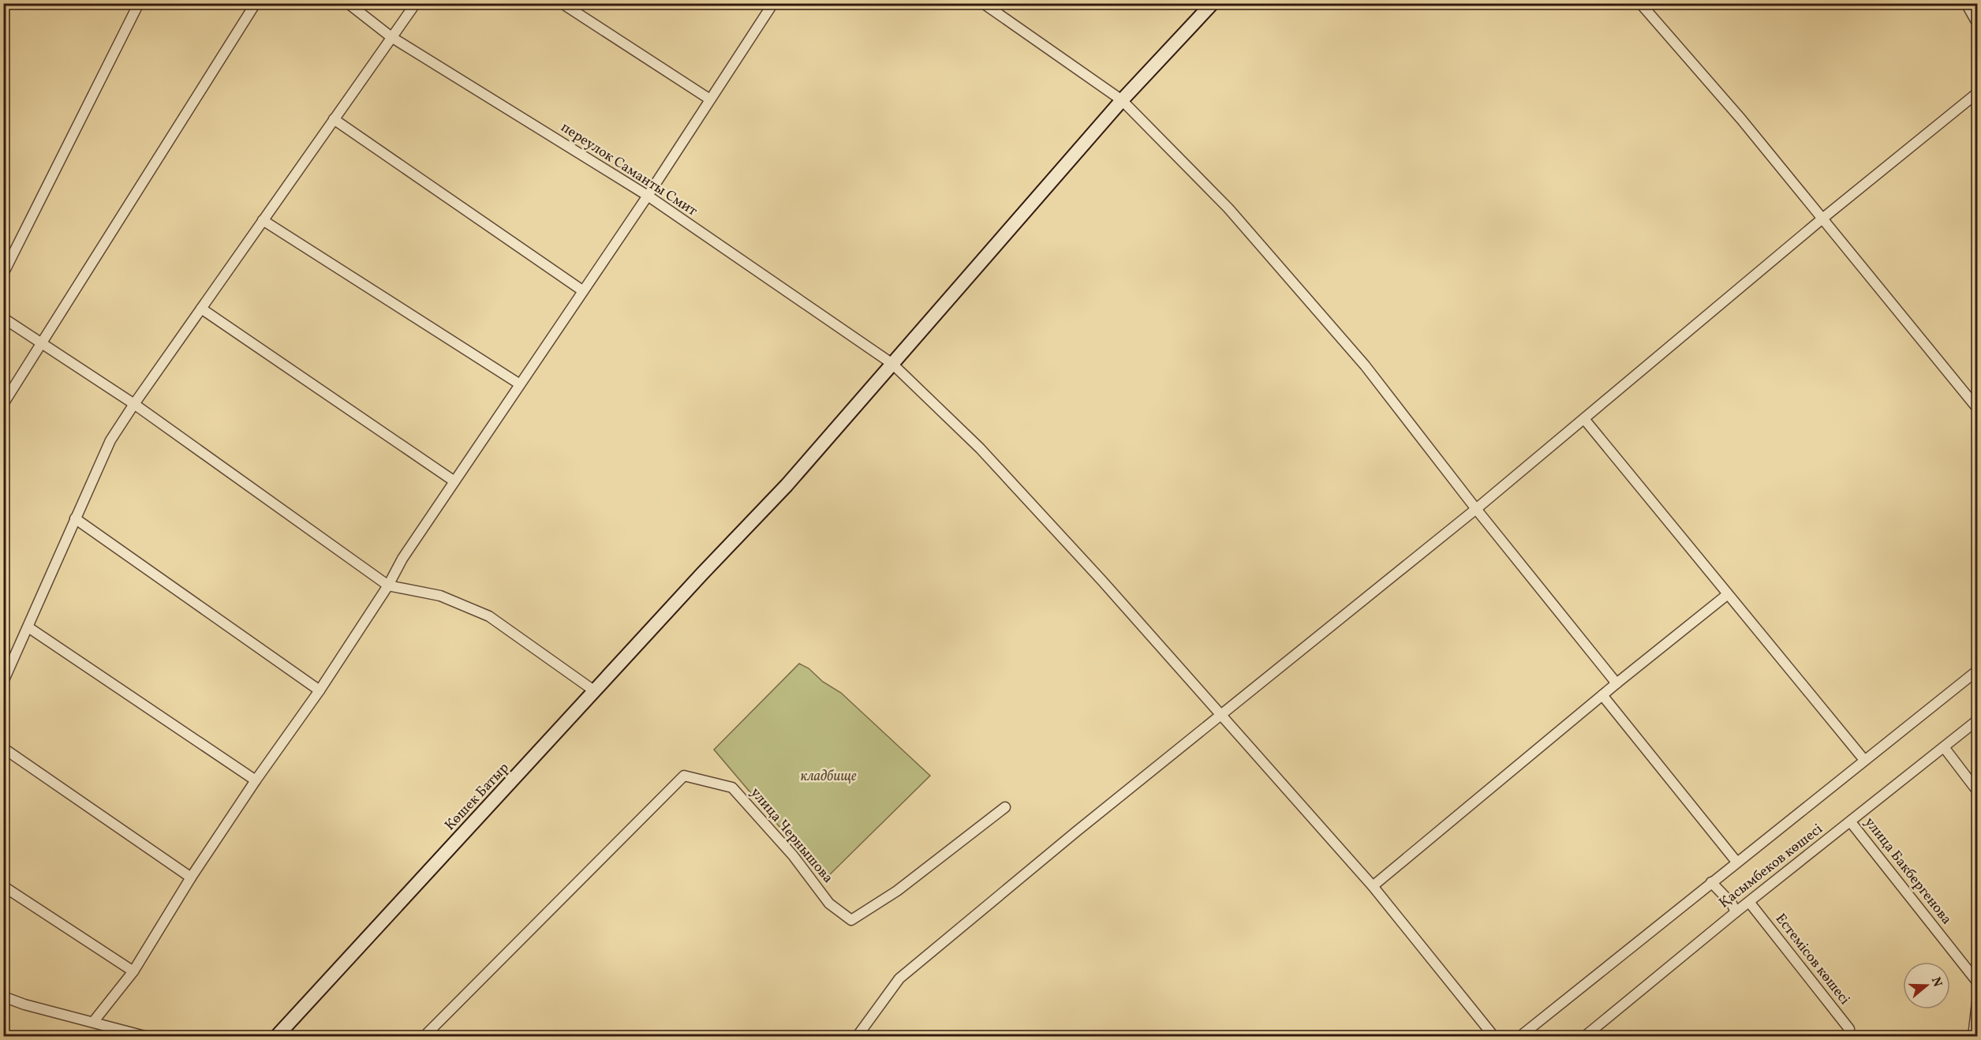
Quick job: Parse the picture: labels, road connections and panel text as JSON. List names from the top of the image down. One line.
{"streets":{"street":["переулок Саманты Смит","Көшек Батыр","улица Чернышова","Қасымбеков көшесі","улица Бакбергенова","Естемісов көшесі"]},"crossings":[["переулок Саманты Смит","Көшек Батыр"],["Қасымбеков көшесі","улица Бакбергенова"],["Қасымбеков көшесі","Естемісов көшесі"]],"parks":["кладбище"],"north":"right"}
